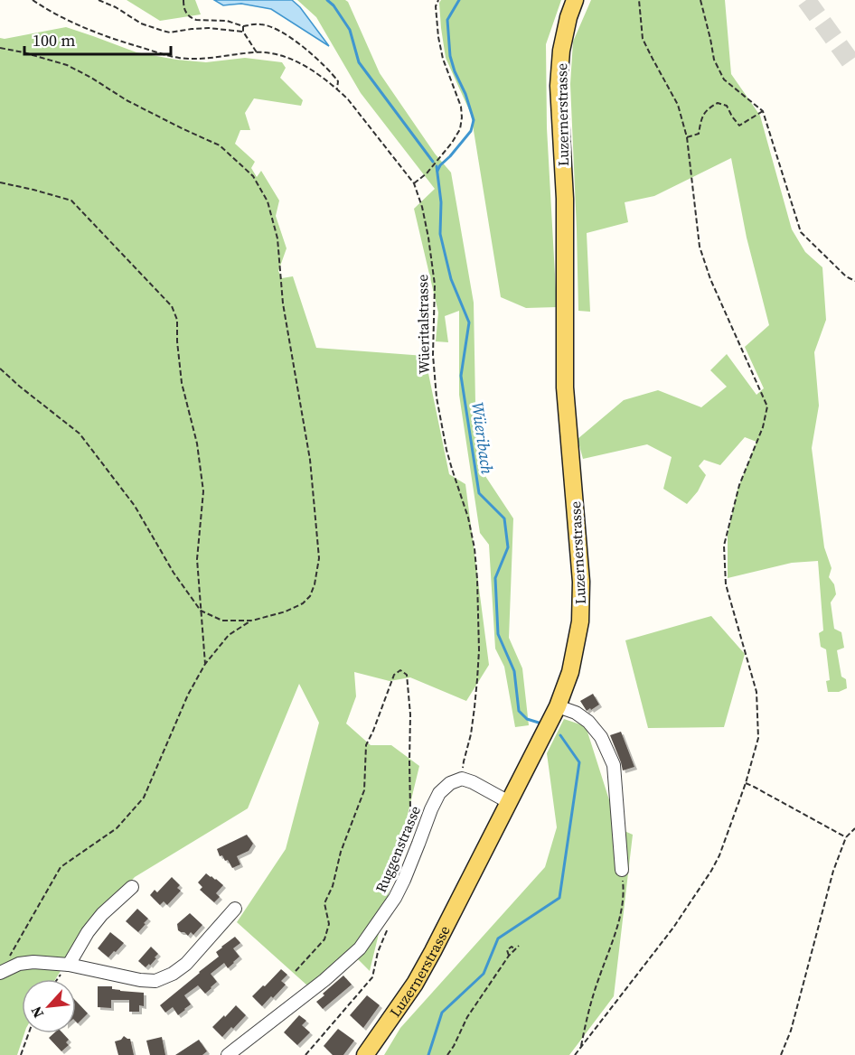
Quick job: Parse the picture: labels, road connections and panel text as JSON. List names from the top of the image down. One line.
{"streets":{"main road":["Luzernerstrasse"],"street":["Ruggenstrasse"],"path":["Wüeritalstrasse"]},"crossings":[["Wüeritalstrasse","Ruggenstrasse"]],"water":["Wüeribach"],"scale_bar":"100 m","north":"bottom left"}
